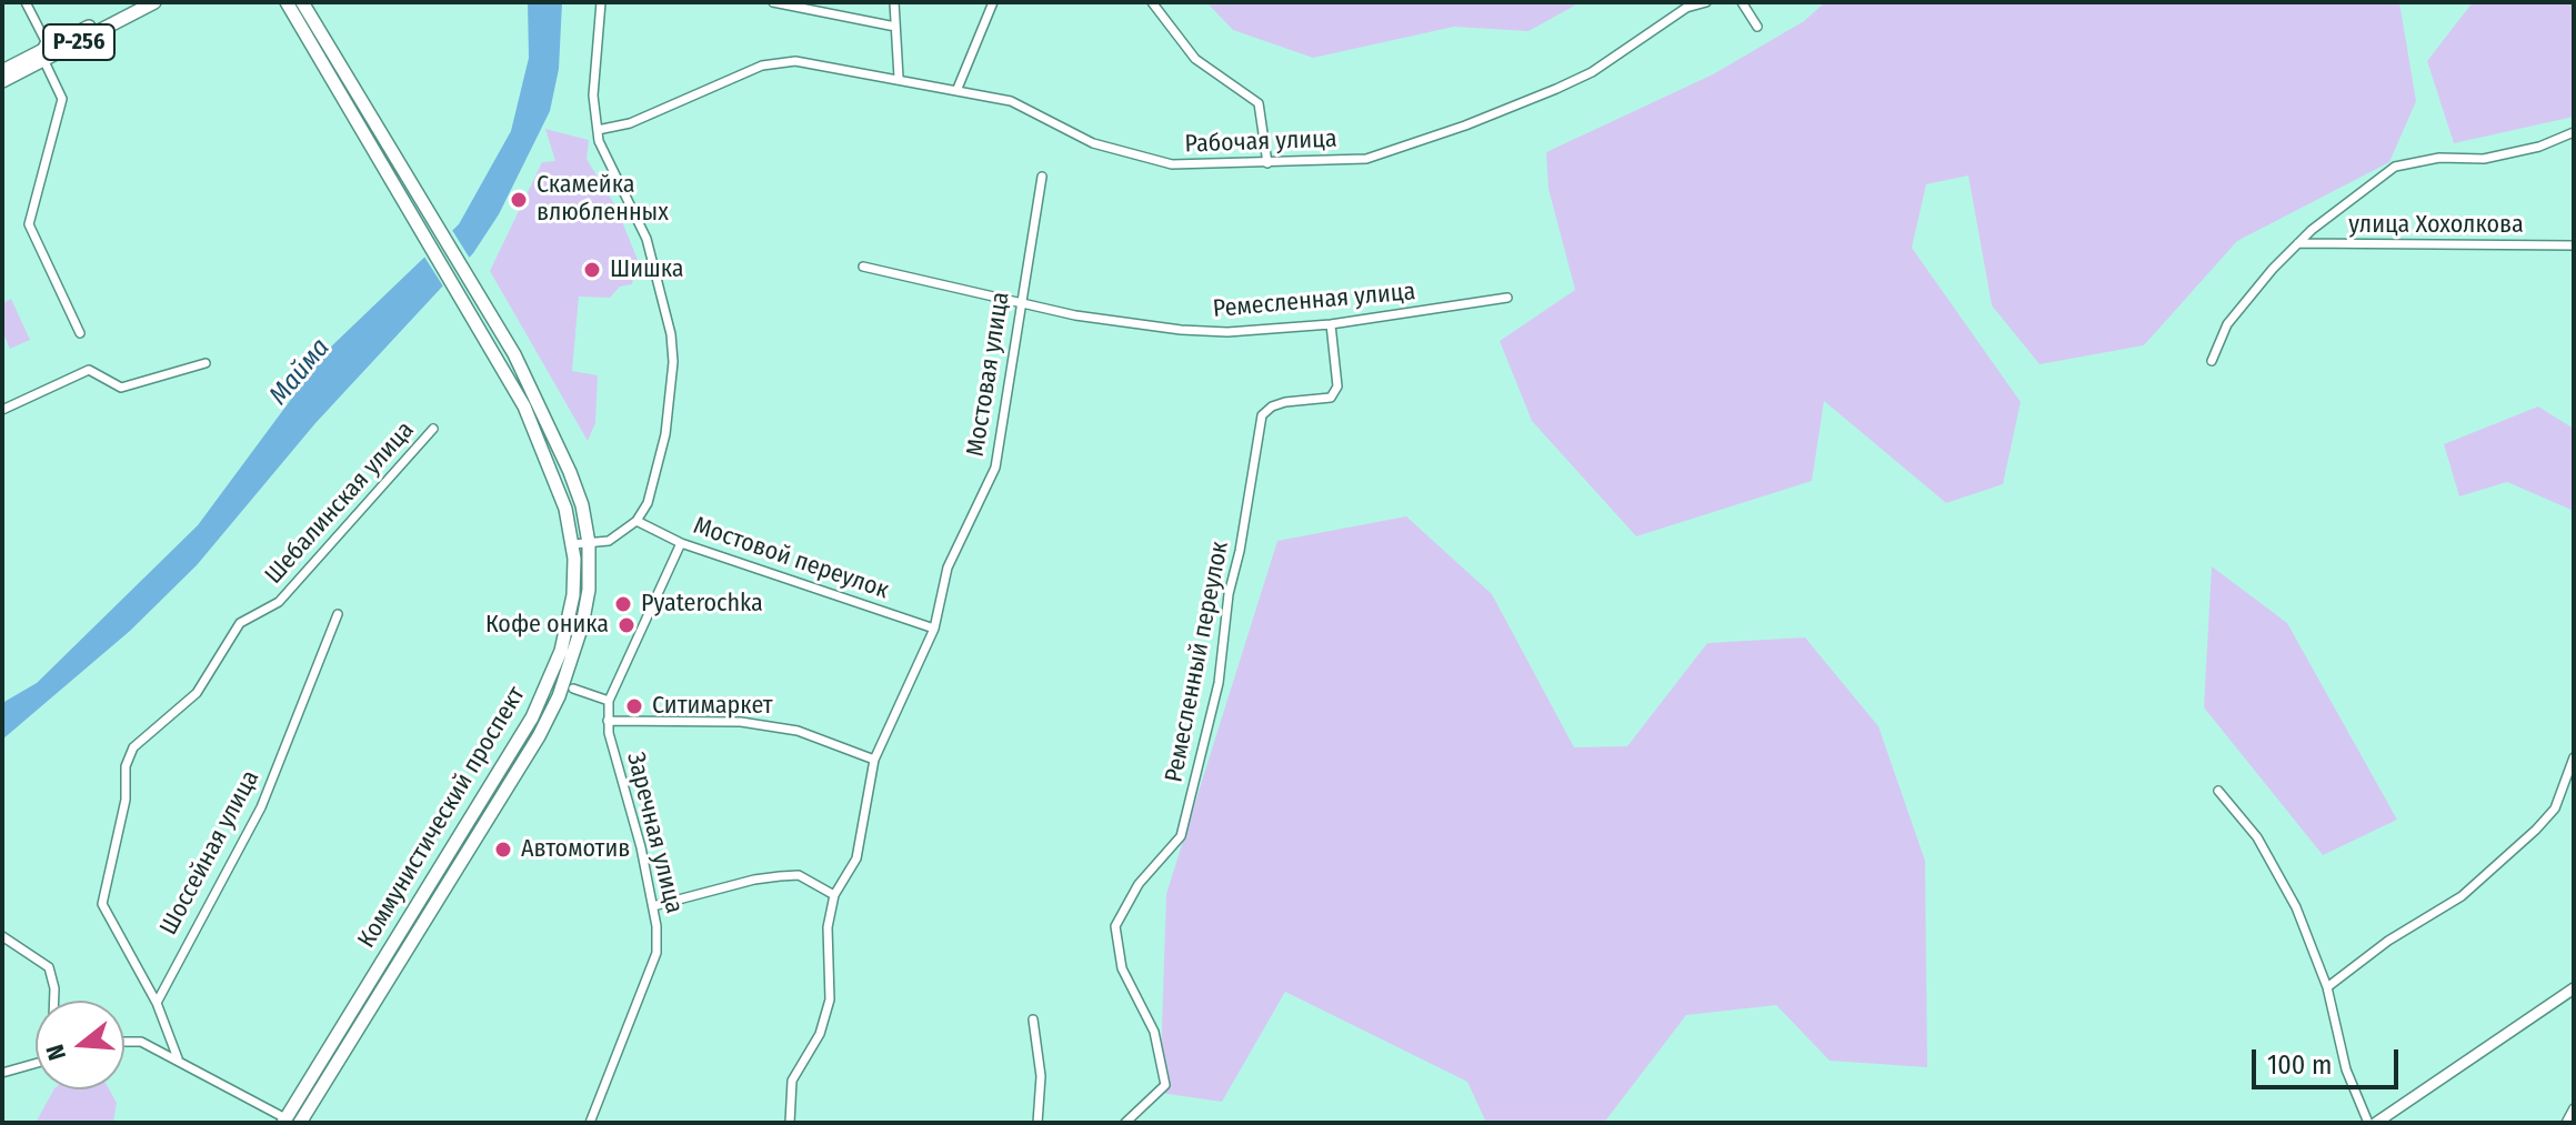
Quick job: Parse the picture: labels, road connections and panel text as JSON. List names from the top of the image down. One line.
{"streets":{"main road":["Р-256","Коммунистический проспект"],"street":["Рабочая улица","улица Хохолкова","Ремесленная улица","Мостовая улица","Шебалинская улица","Мостовой переулок","Ремесленный переулок","Заречная улица","Шоссейная улица"]},"crossings":[["Ремесленная улица","Мостовая улица"],["Ремесленная улица","Ремесленный переулок"],["Мостовая улица","Мостовой переулок"],["Шебалинская улица","Шоссейная улица"]],"water":["Майма"],"places":["Скамейка влюбленных","Шишка","Pyaterochka","Кофе оника","Ситимаркет","Автомотив"],"scale_bar":"100 m","north":"left"}
